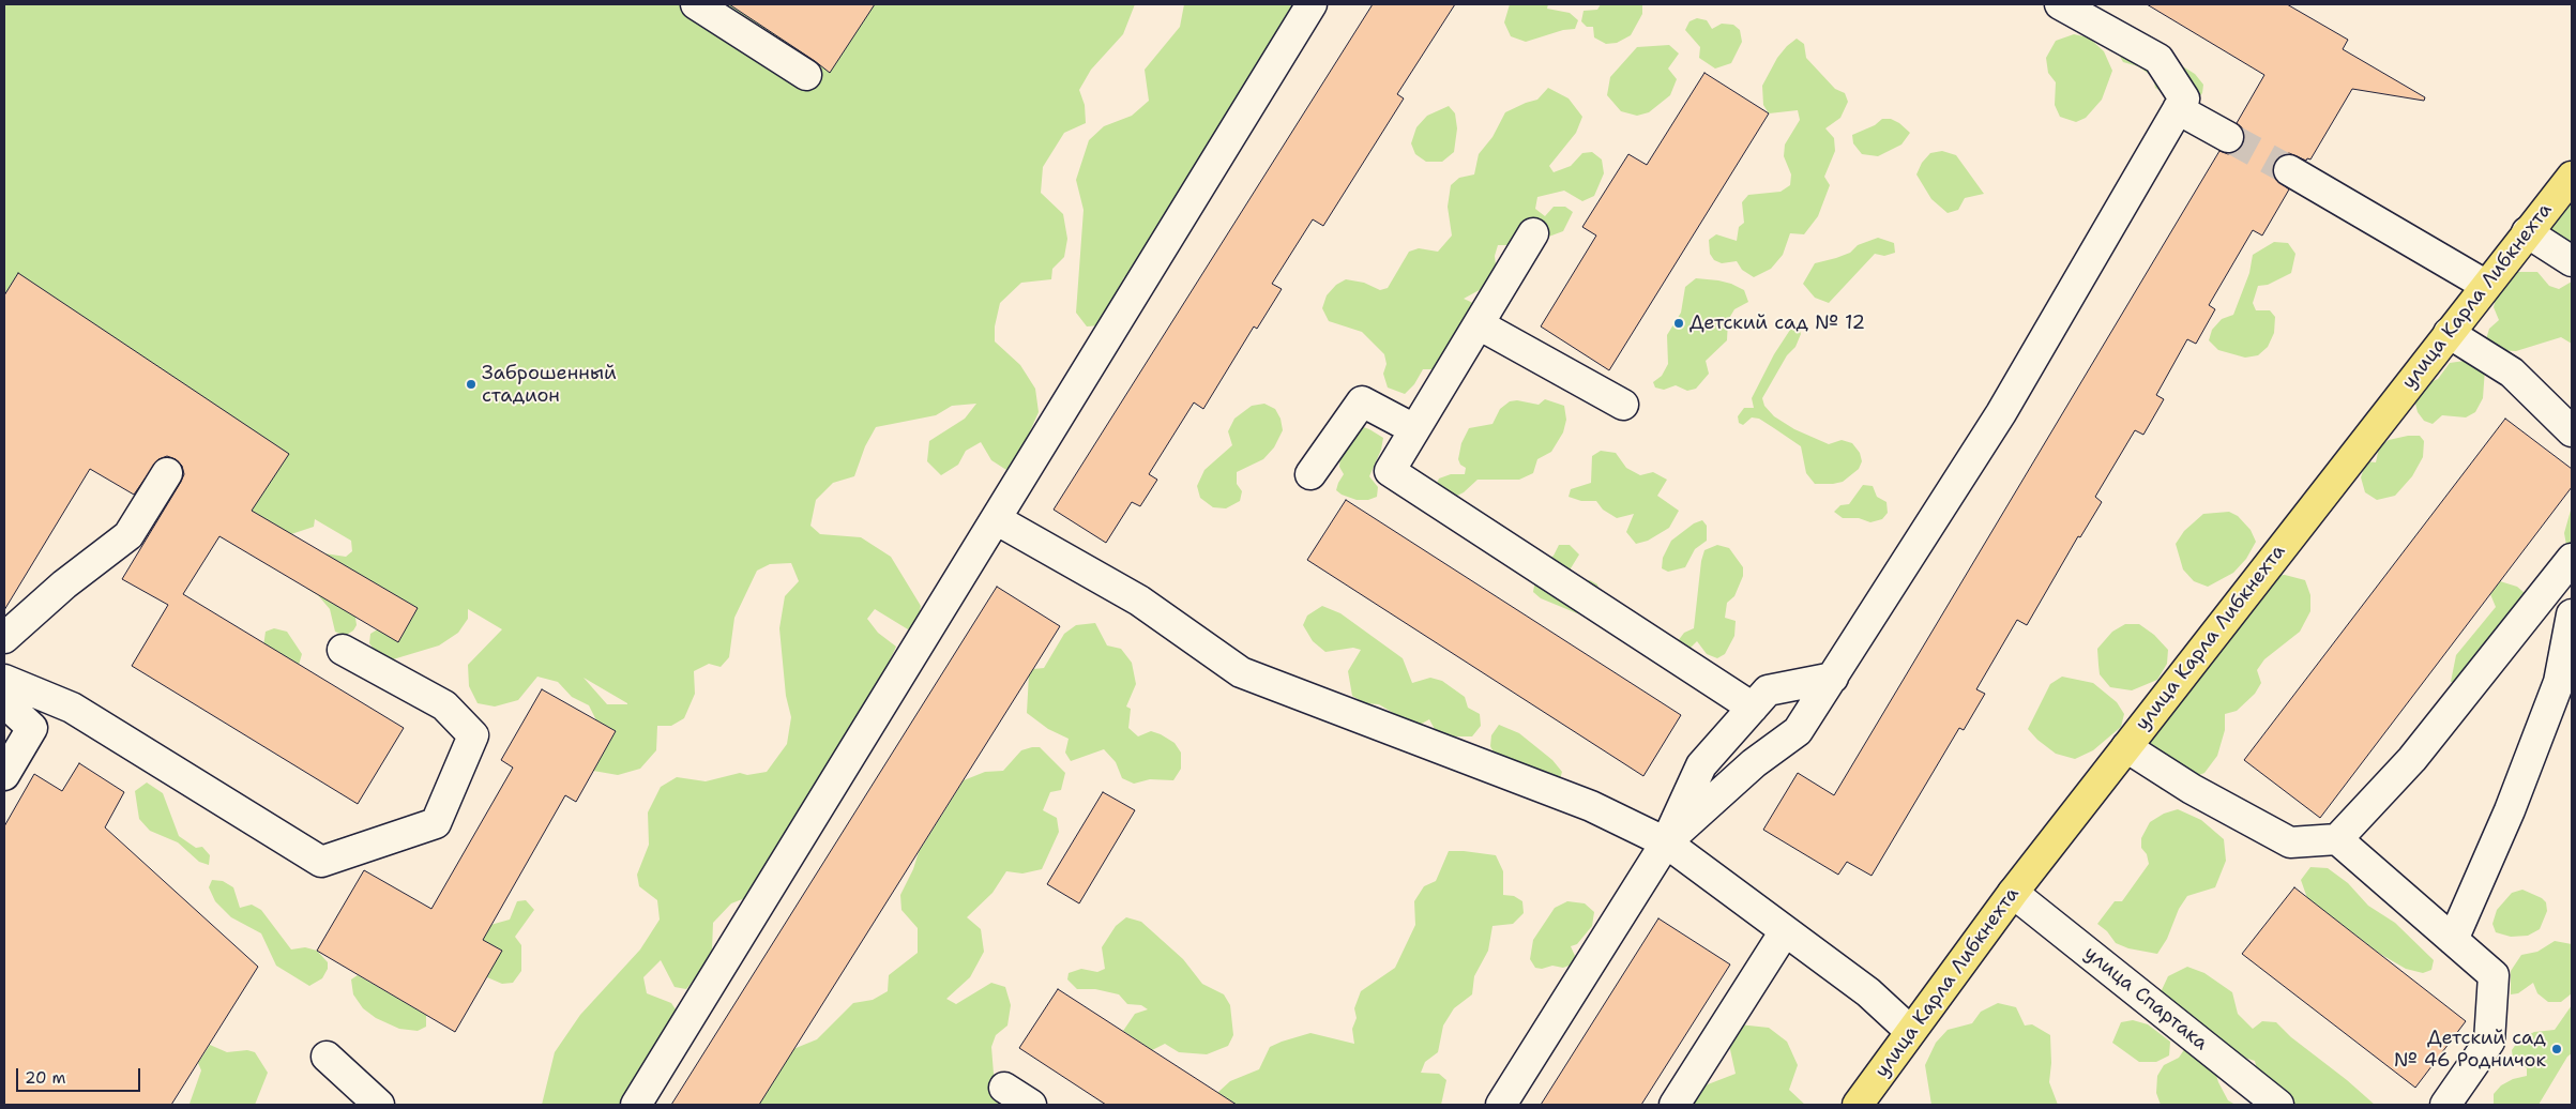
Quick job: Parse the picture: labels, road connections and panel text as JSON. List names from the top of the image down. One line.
{"streets":{"main road":["улица Карла Либкнехта"],"street":["улица Спартака"]},"crossings":[["улица Карла Либкнехта","улица Спартака"]],"places":["Детский сад № 12","Заброшенный стадион","Детский сад № 46 Родничок"],"scale_bar":"20 m"}
